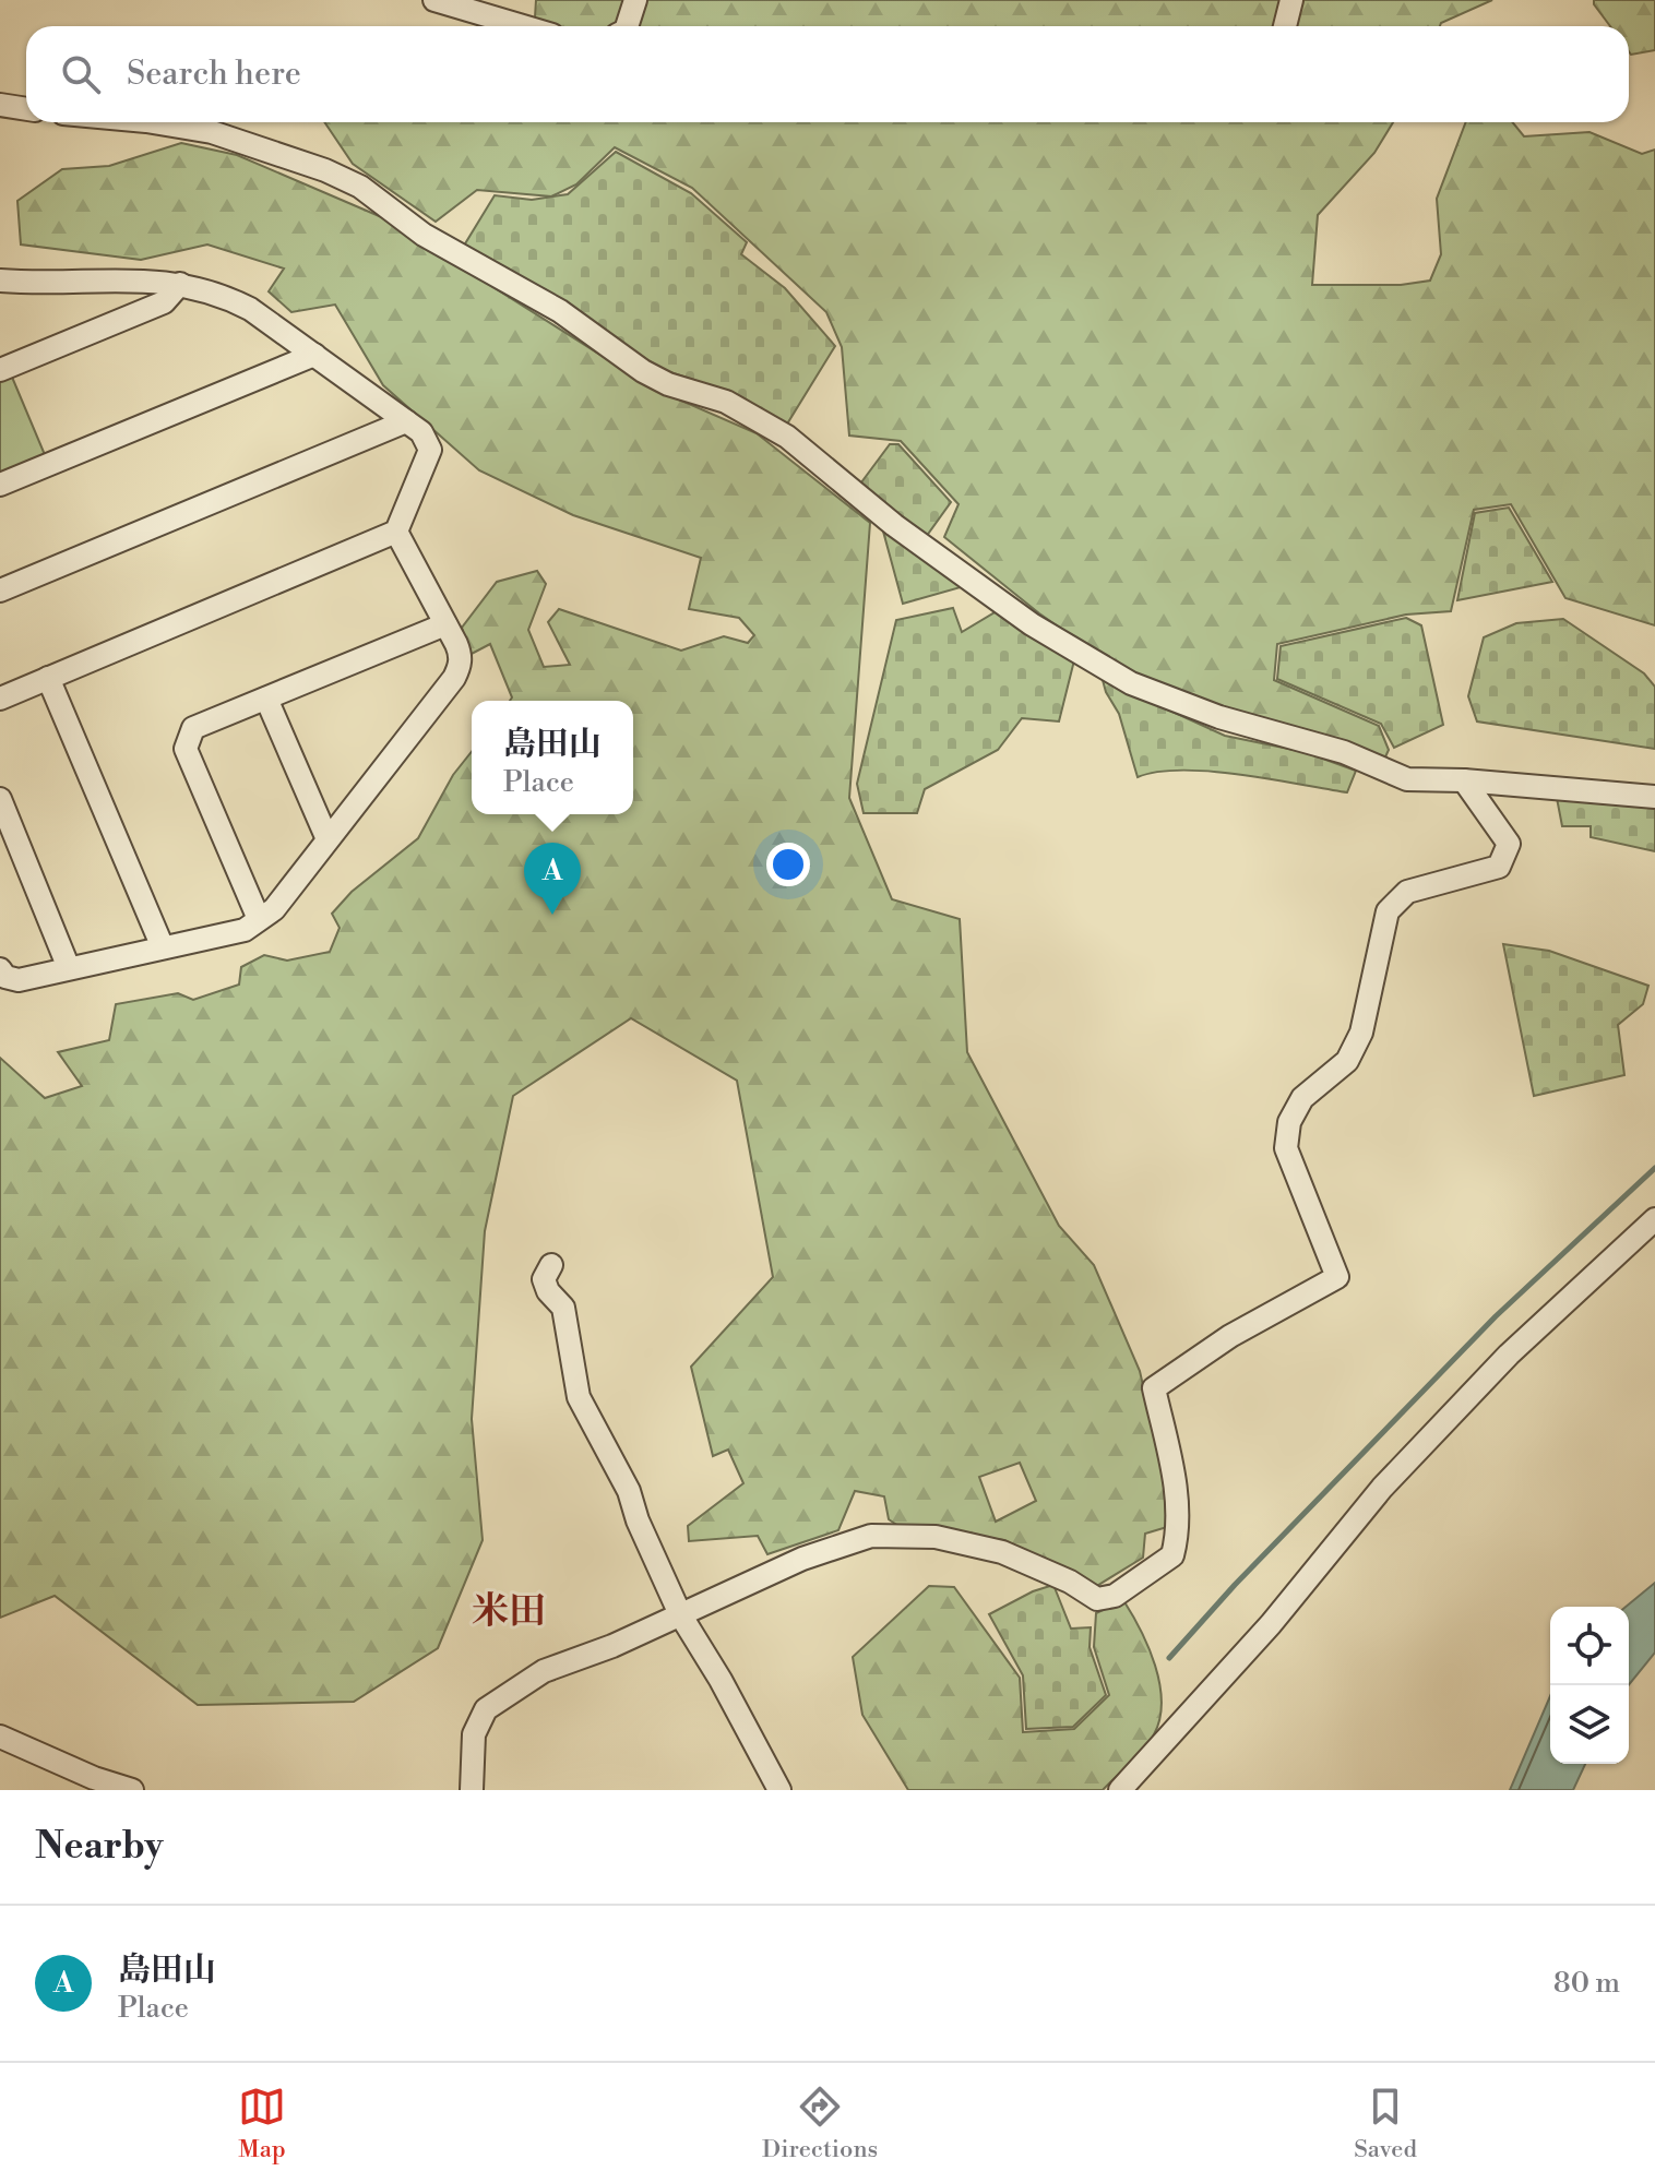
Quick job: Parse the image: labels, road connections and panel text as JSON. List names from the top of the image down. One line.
{"districts":["米田"],"page":{"search":"Search here","popup":["島田山","Place"],"pins":"A","heading":"Nearby","list":[{"mark":"A","name":"島田山","note":"Place","value":"80 m"}],"nav":["Map","Directions","Saved"]}}
